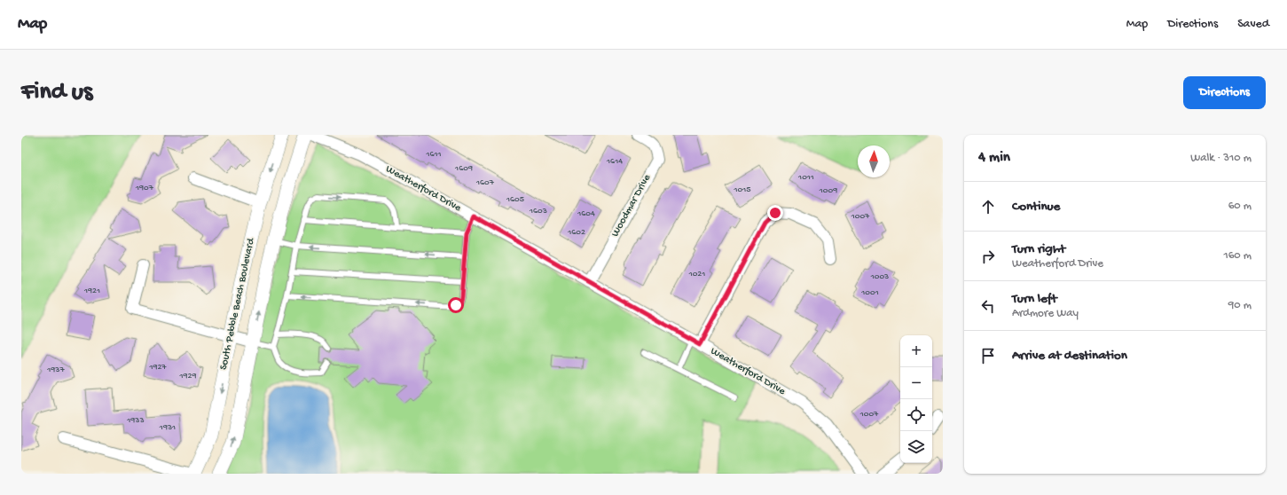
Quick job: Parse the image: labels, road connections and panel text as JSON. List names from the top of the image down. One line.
{"streets":{"street":["Weatherford Drive","Woodmar Drive","South Pebble Beach Boulevard"]},"crossings":[["Weatherford Drive","Woodmar Drive"]],"house_numbers":["1611","1614","1609","1011","1607","1907","1015","1009","1605","1603","1604","1007","1602","1021","1003","1921","1001","1927","1937","1929","1007","1933","1931"],"north":"top","page":{"header":"Map","nav":["Map","Directions","Saved"],"buttons":"Directions","title":"Find us","heading":["4 min","Walk · 310 m"],"list":[["Continue","60 m"],["Turn right","Weatherford Drive","160 m"],["Turn left","Ardmore Way","90 m"],"Arrive at destination"],"map_buttons":["+","−"]}}
